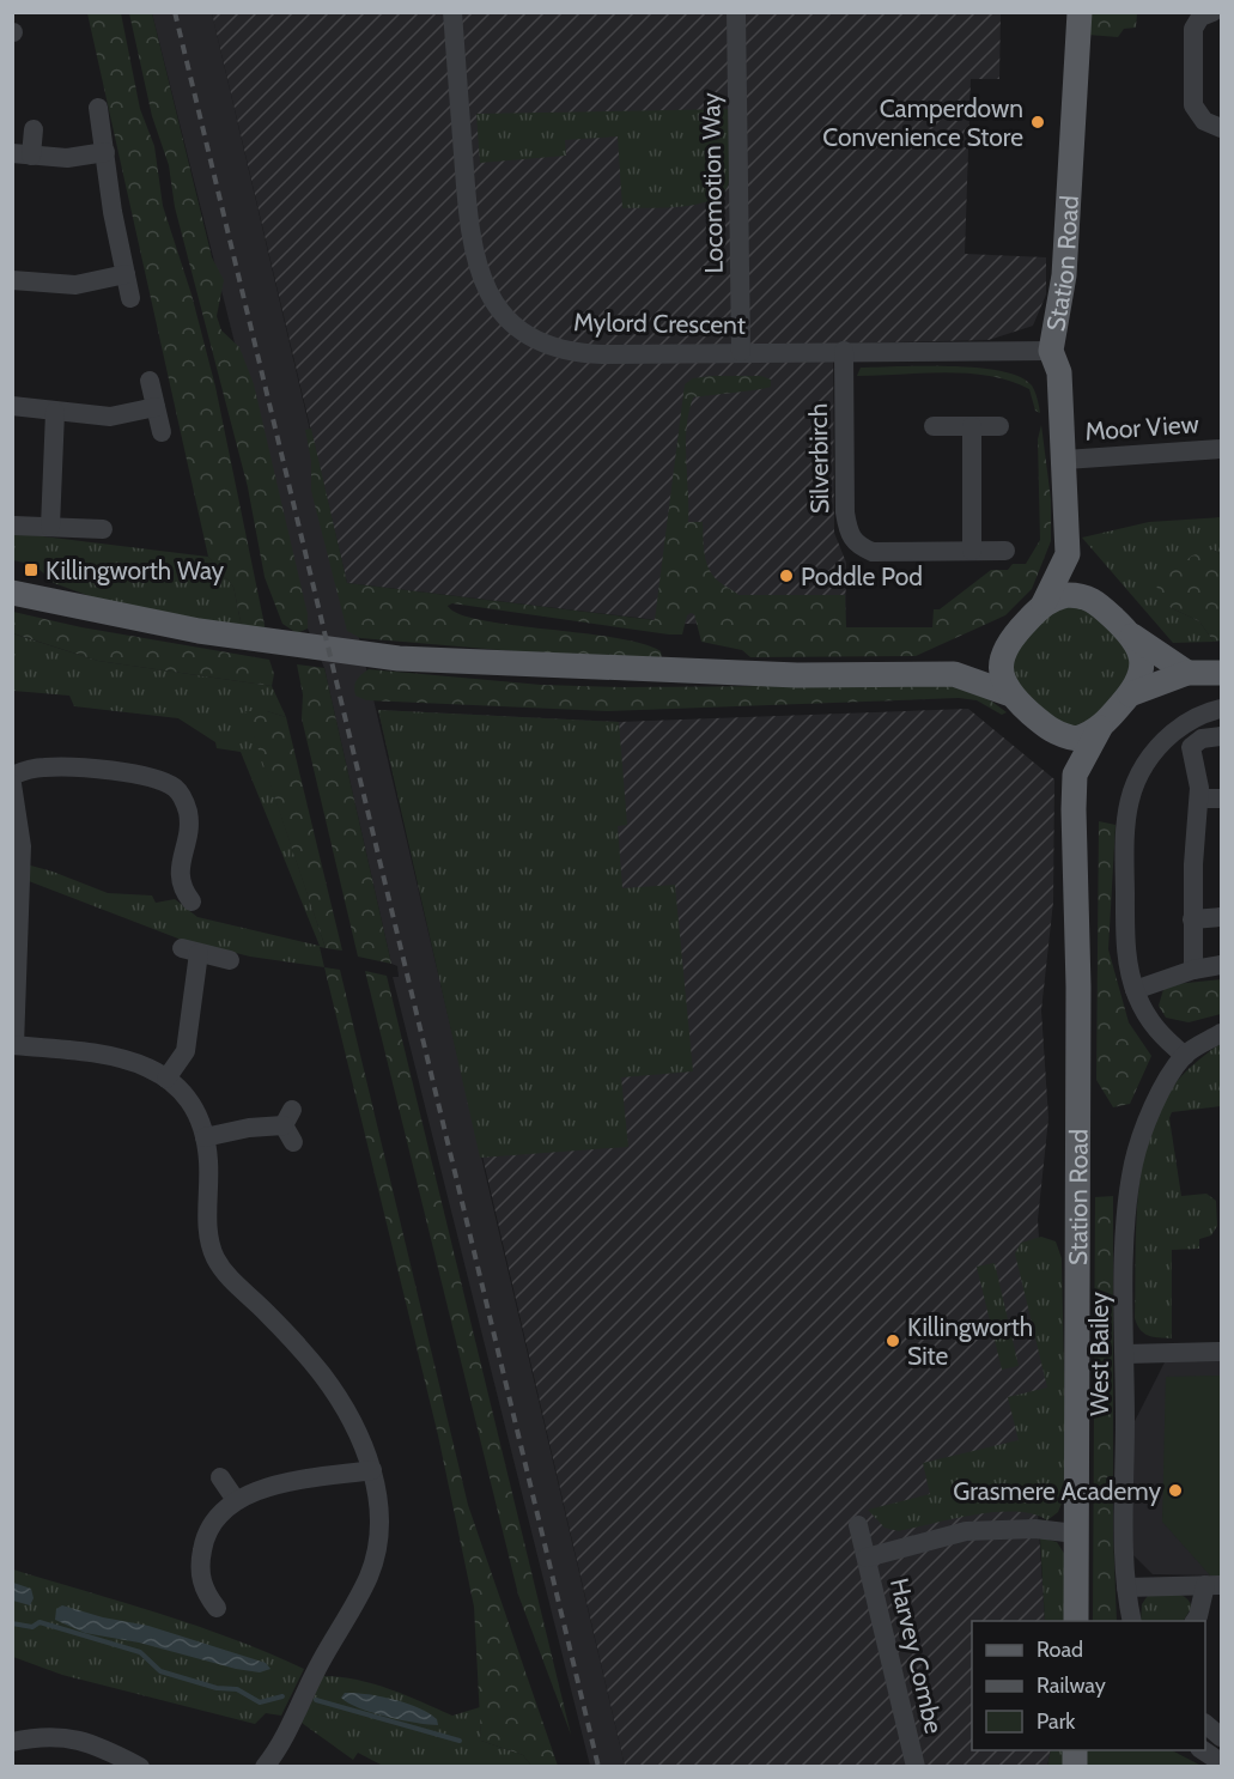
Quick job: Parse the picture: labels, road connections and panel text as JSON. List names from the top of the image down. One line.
{"streets":{"main road":["Station Road"],"street":["Locomotion Way","Mylord Crescent","Moor View","Silverbirch","West Bailey","Harvey Combe"]},"crossings":[["Locomotion Way","Mylord Crescent"],["Station Road","Mylord Crescent"],["Station Road","Moor View"],["Station Road","Harvey Combe"],["Mylord Crescent","Silverbirch"]],"places":{"other":["Camperdown Convenience Store","Poddle Pod","Killingworth Site","Grasmere Academy"],"transit":["Killingworth Way"]},"legend":["Road","Railway","Park"]}
